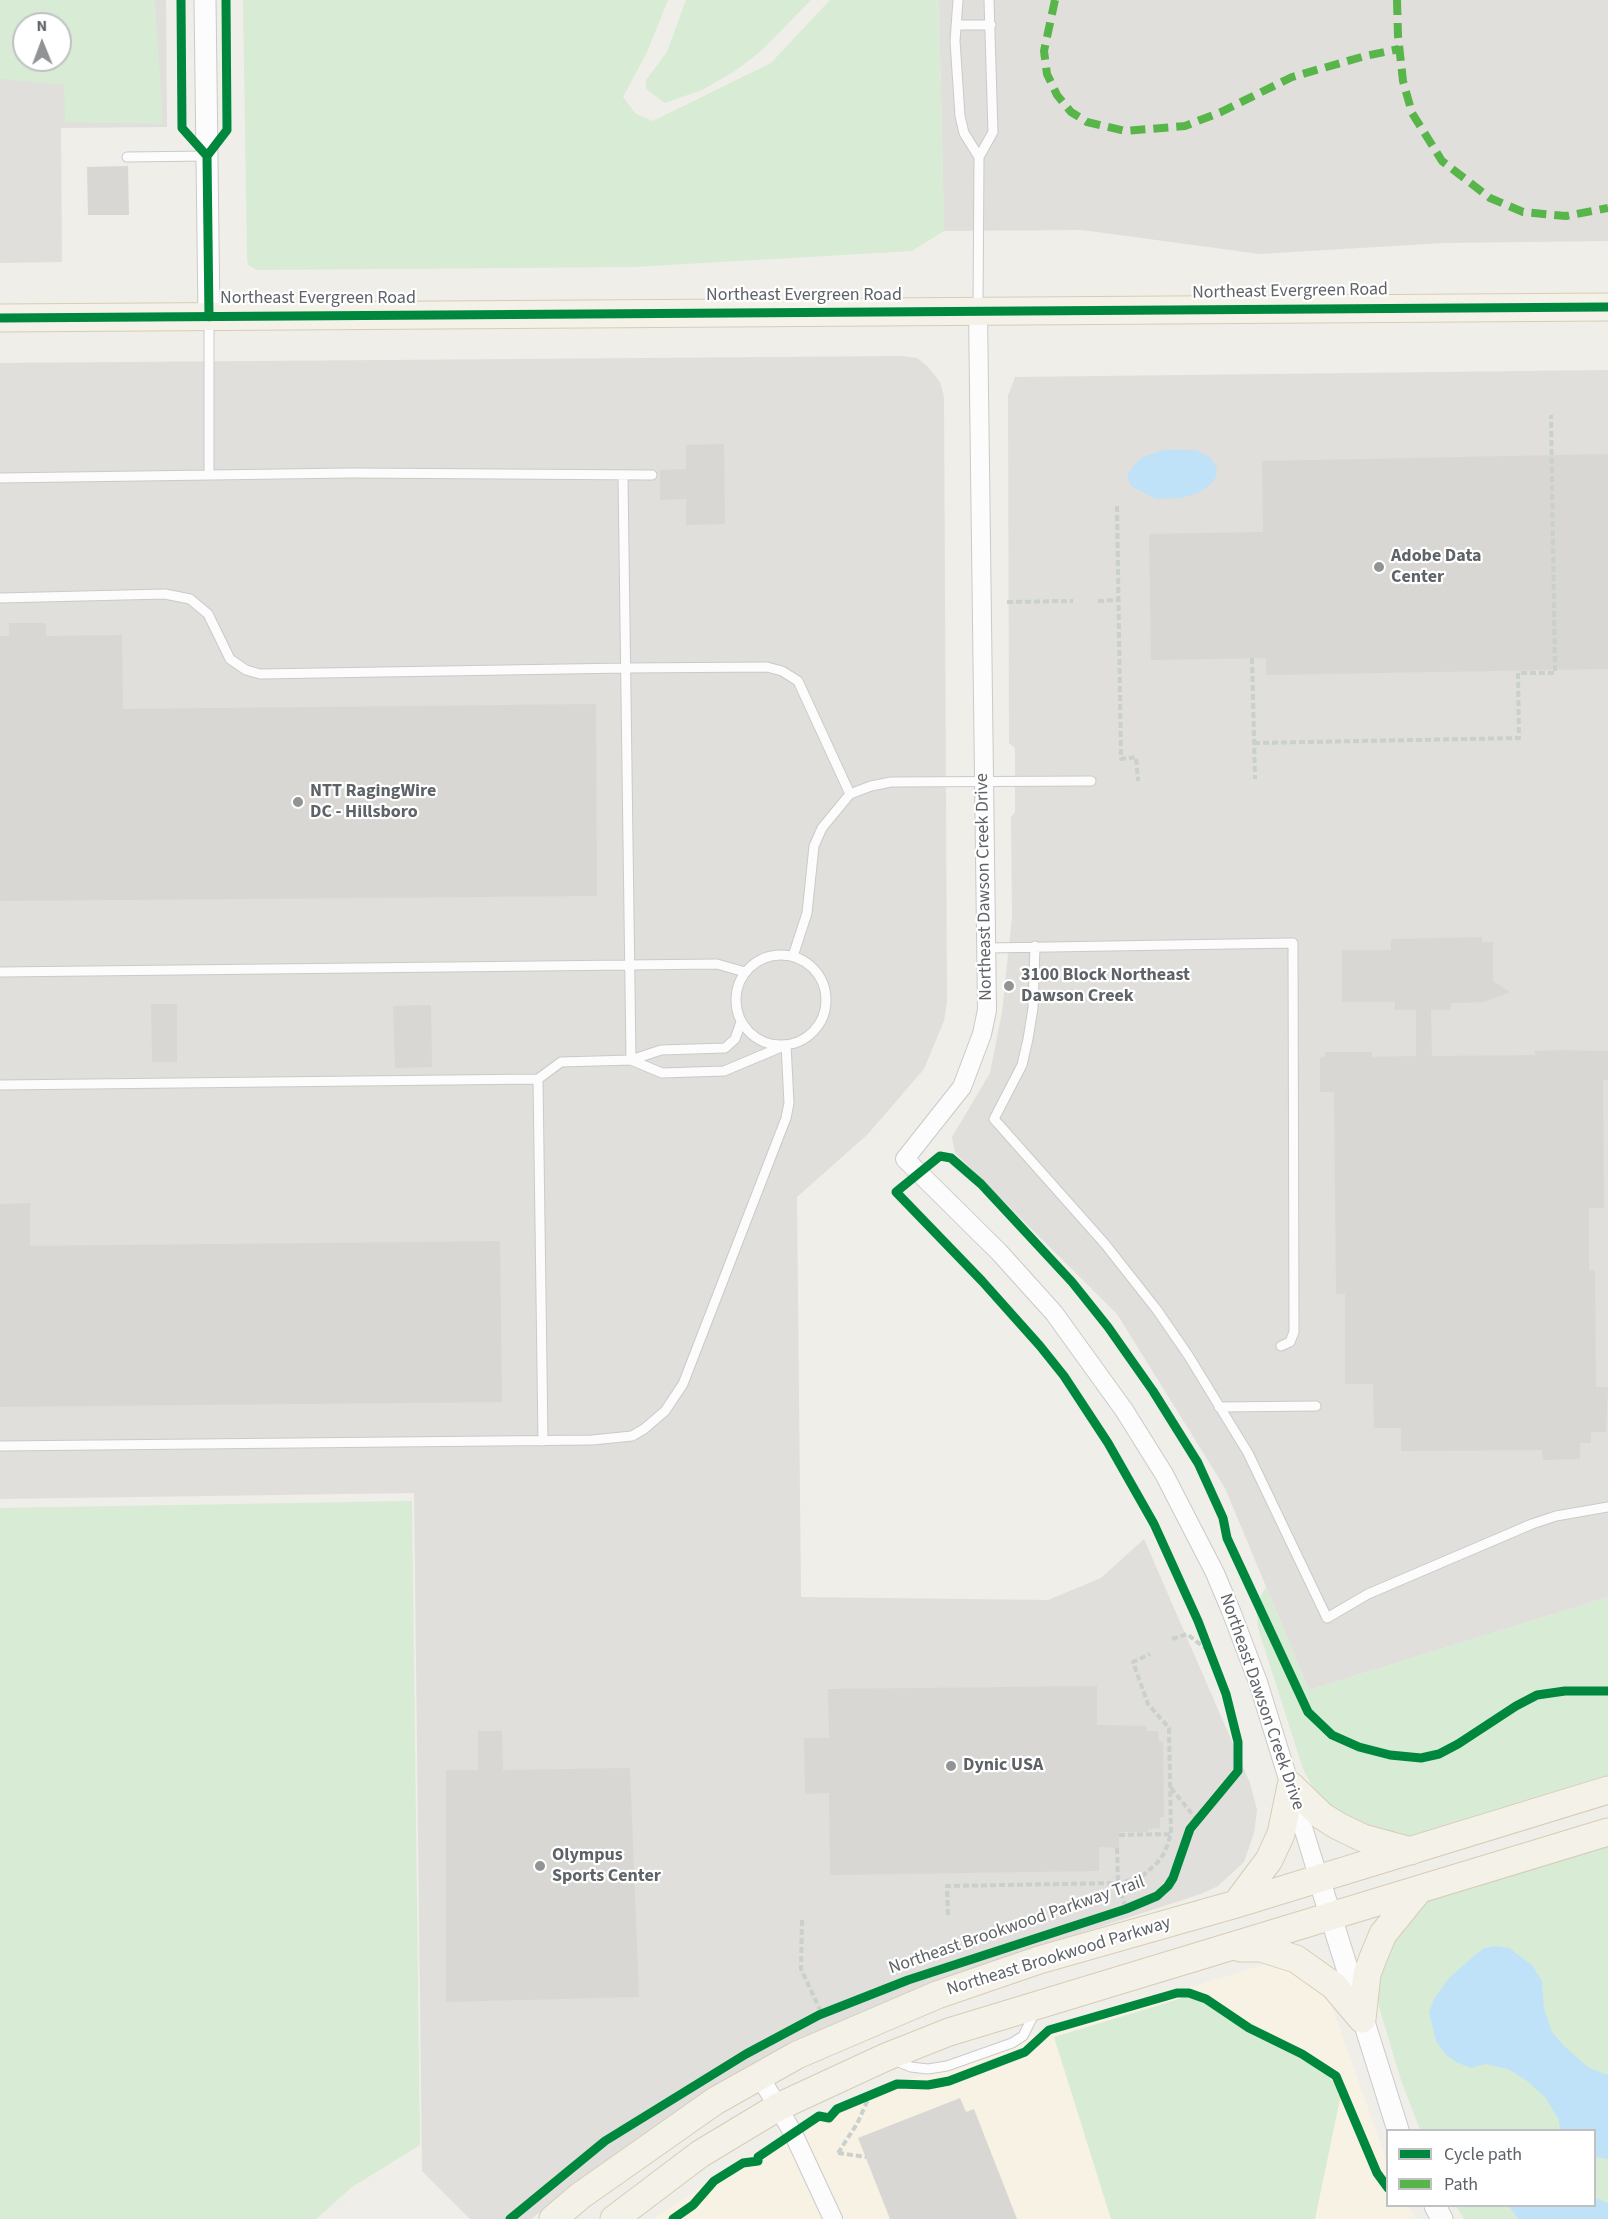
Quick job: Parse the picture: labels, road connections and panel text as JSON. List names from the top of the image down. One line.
{"streets":{"main road":["Northeast Evergreen Road","Northeast Brookwood Parkway"],"street":["Northeast Dawson Creek Drive"],"cycle path":["Northeast Brookwood Parkway Trail"]},"crossings":[["Northeast Evergreen Road","Northeast Dawson Creek Drive"],["Northeast Dawson Creek Drive","Northeast Brookwood Parkway"]],"places":["Adobe Data Center","NTT RagingWire DC - Hillsboro","3100 Block Northeast Dawson Creek","Dynic USA","Olympus Sports Center"],"legend":["Cycle path","Path"],"north":"top"}
